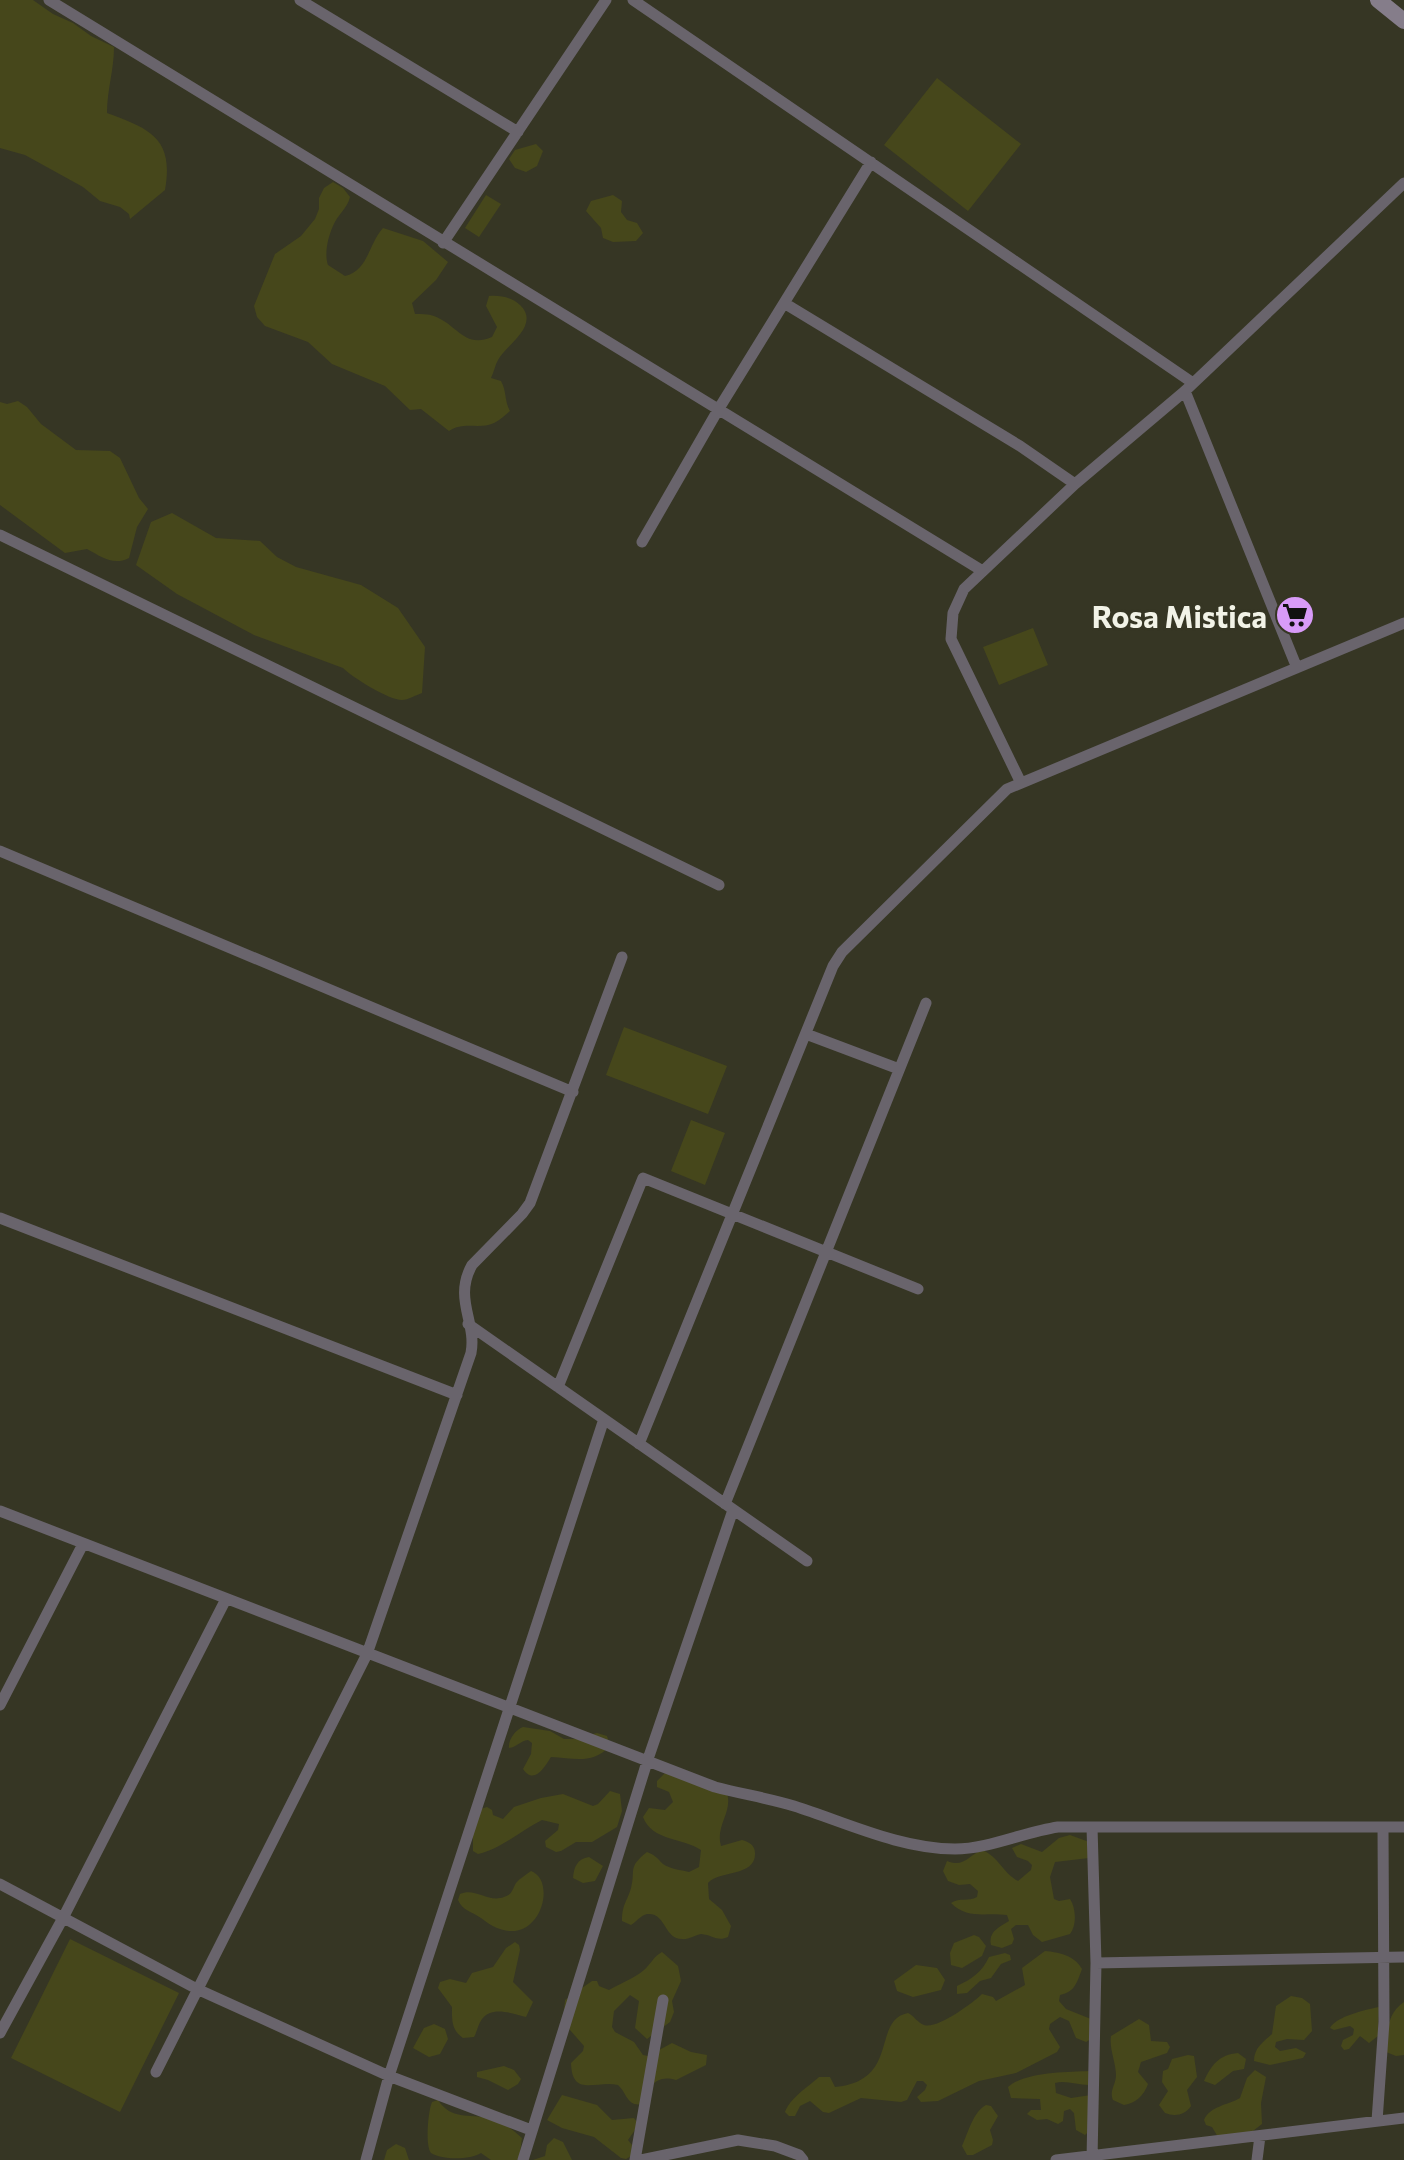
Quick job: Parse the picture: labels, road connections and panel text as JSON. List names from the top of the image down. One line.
{"places":{"supermarket":["Rosa Mistica"]}}
